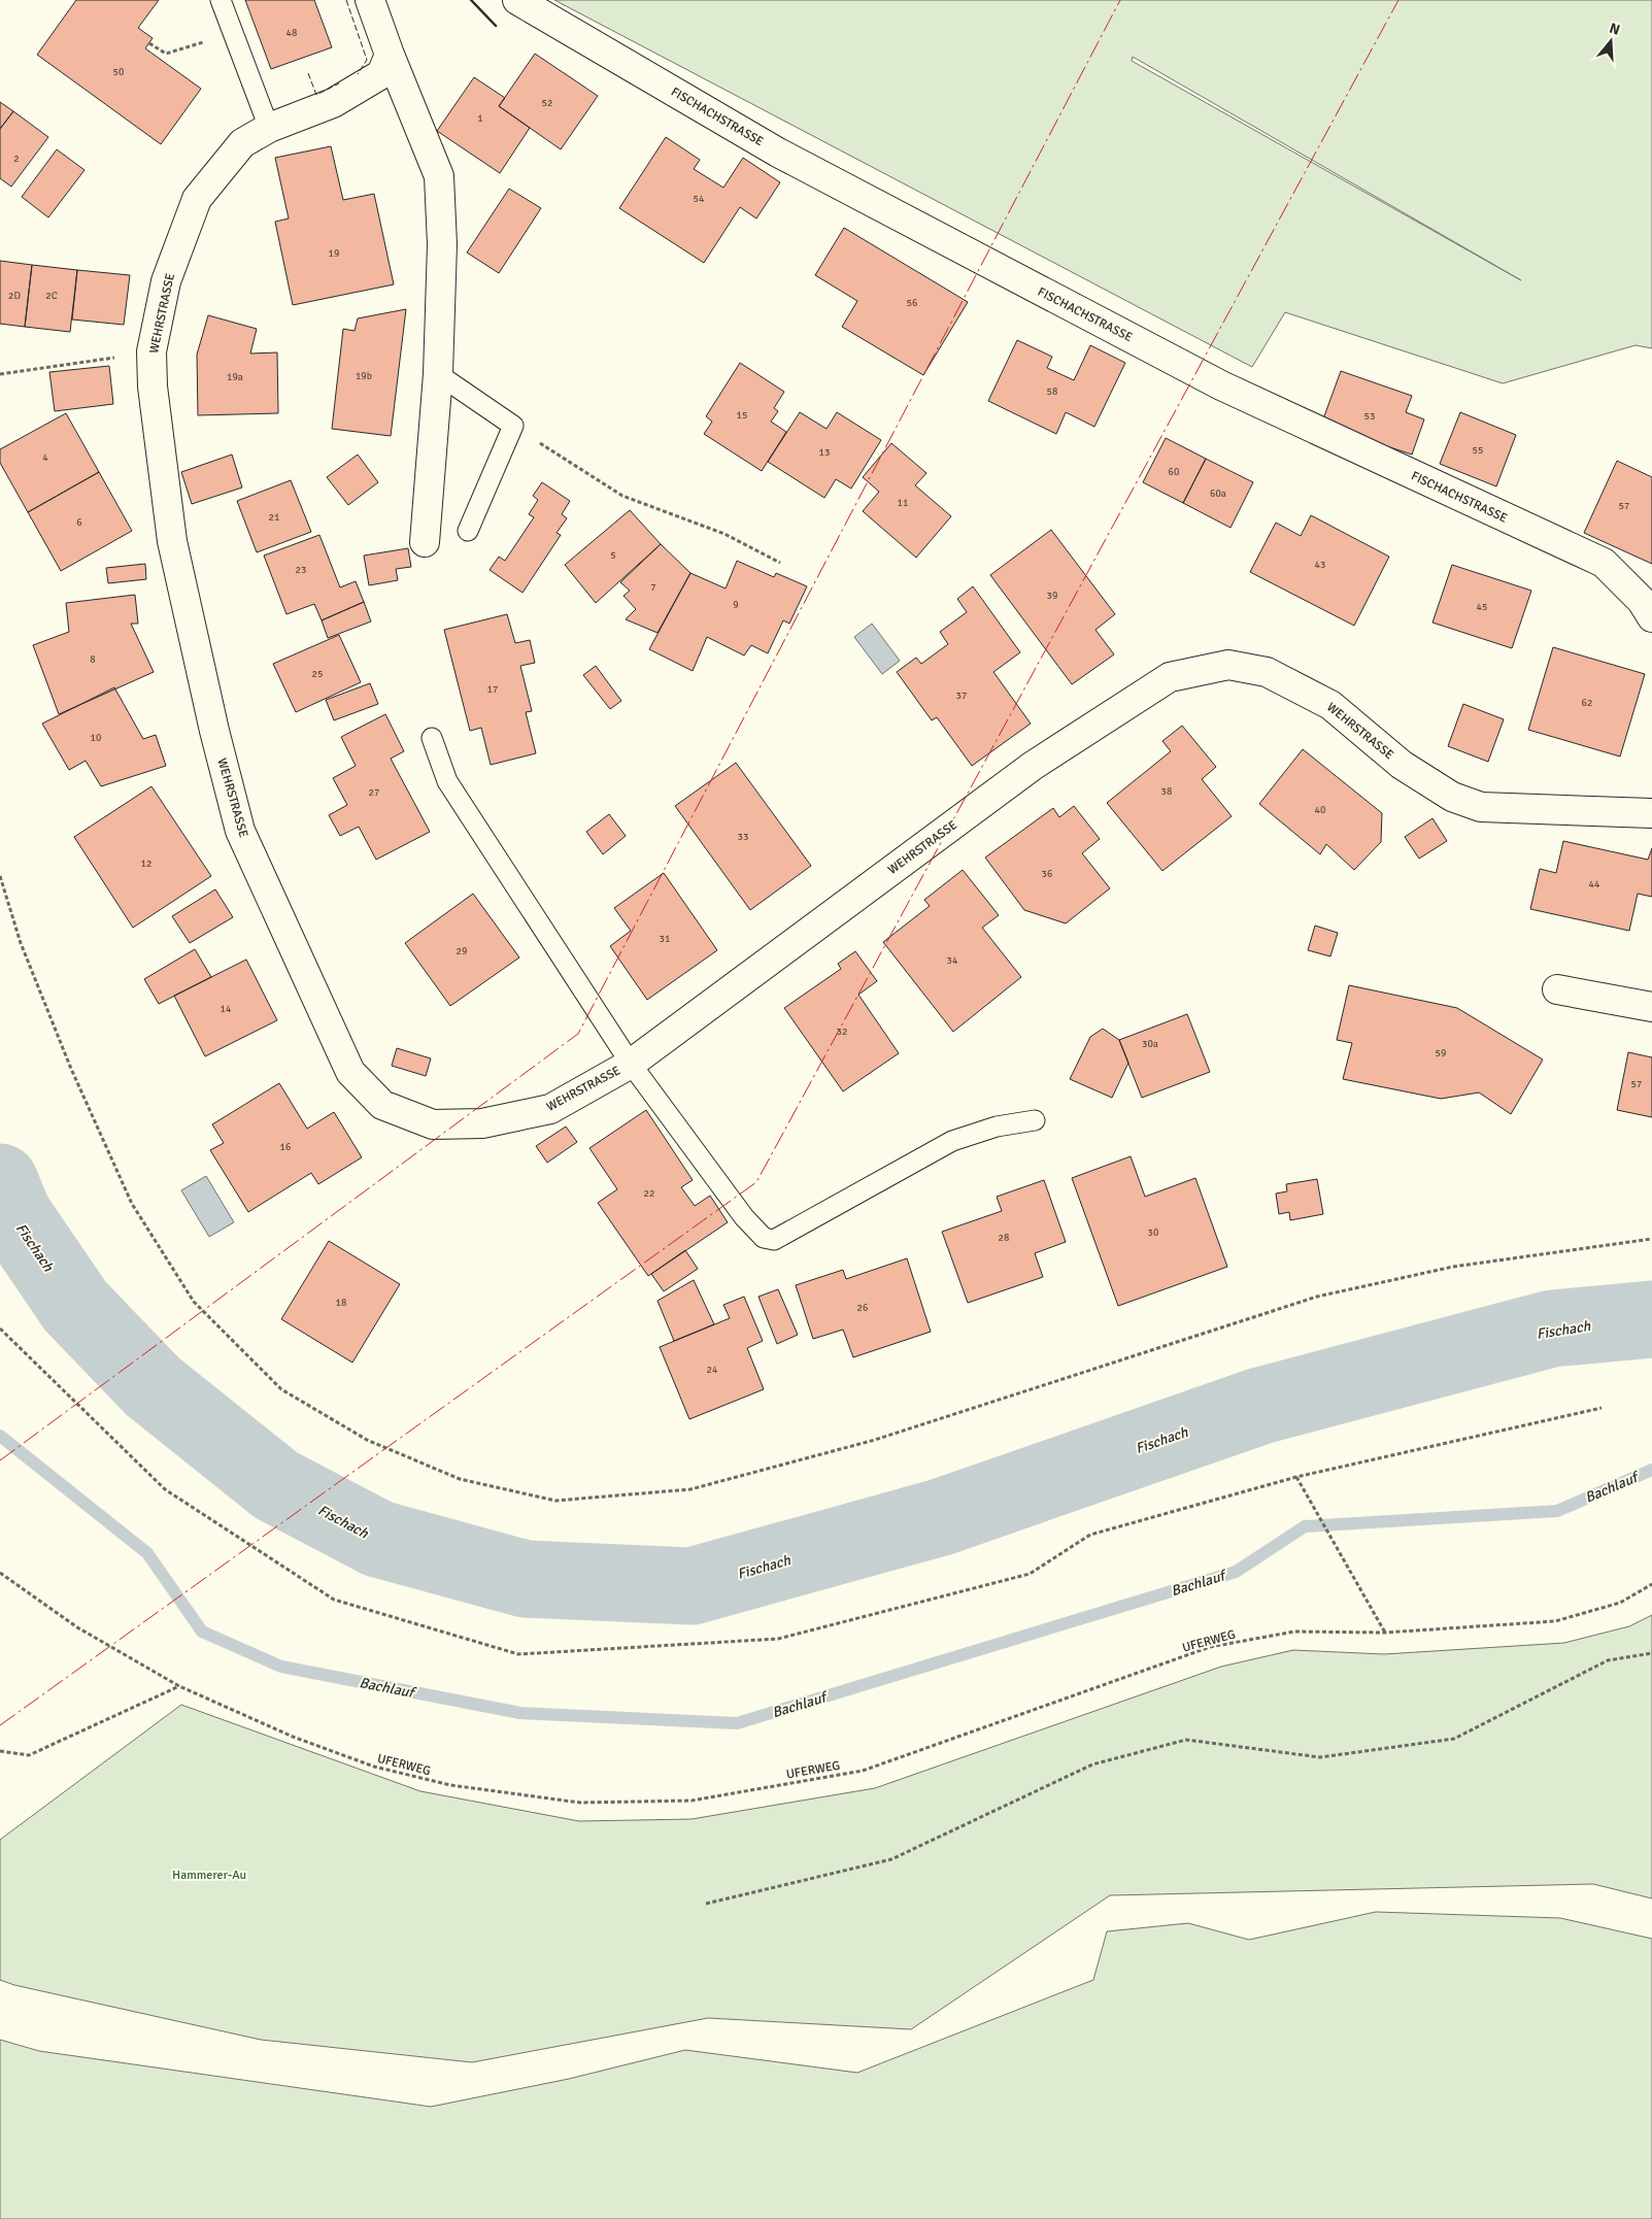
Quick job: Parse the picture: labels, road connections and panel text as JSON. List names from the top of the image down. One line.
{"streets":{"street":["FISCHACHSTRASSE","WEHRSTRASSE"],"path":["UFERWEG"]},"water":["Fischach","Bachlauf"],"parks":["Hammerer-Au"],"house_numbers":["48","50","52","1","2","54","19","2D","2C","56","19b","19a","58","15","53","55","13","4","60","60a","11","57","21","6","5","43","23","7","39","9","45","8","25","17","37","62","10","38","27","40","33","12","36","44","31","29","34","14","32","30a","59","57","16","22","30","28","18","26","24"],"north":"top"}
